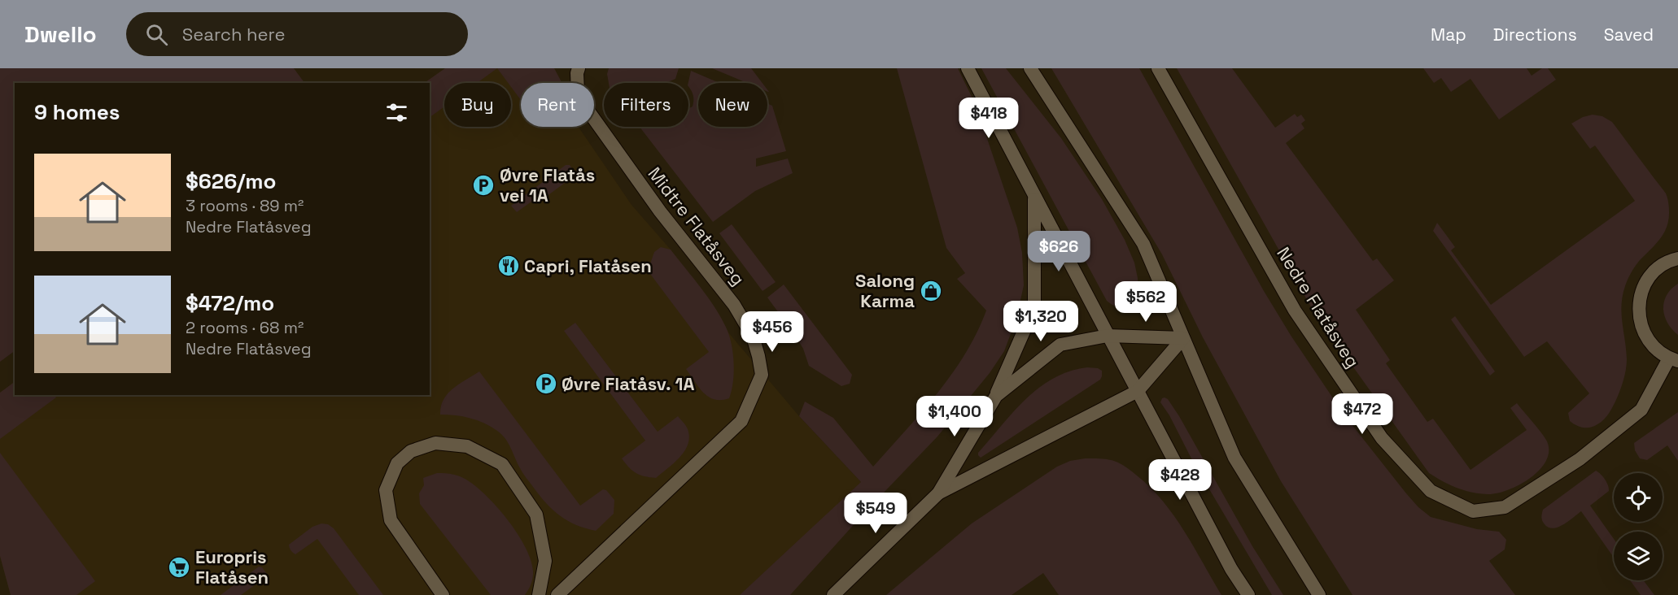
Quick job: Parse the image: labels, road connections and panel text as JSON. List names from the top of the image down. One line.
{"streets":{"street":["Midtre Flatåsveg","Nedre Flatåsveg"]},"places":{"parking":["Øvre Flatås vei 1A","Øvre Flatåsv. 1A"],"restaurant":["Capri, Flatåsen"],"shop":["Salong Karma"],"supermarket":["Europris Flatåsen"]},"page":{"header":"Dwello","search":"Search here","nav":["Map","Directions","Saved"],"chip":["Buy","Rent","Filters","New"],"heading":"9 homes","price":["$418","$626","$562","$1,320","$456","$472","$1,400","$428","$549"],"list":[{"name":"$626/mo","note":"3 rooms · 89 m² · Nedre Flatåsveg"},{"name":"$472/mo","note":"2 rooms · 68 m² · Nedre Flatåsveg"}]}}
